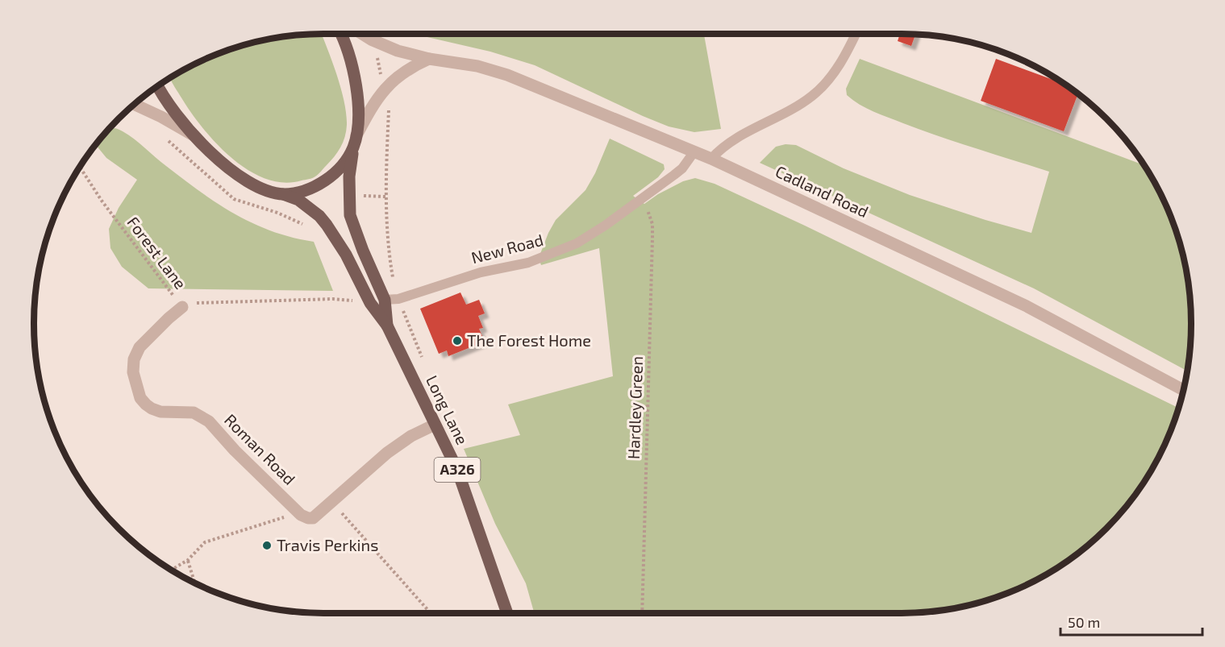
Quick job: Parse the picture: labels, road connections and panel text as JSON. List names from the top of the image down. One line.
{"streets":{"main road":["Long Lane","A326"],"street":["Cadland Road","Roman Road"],"lane":["New Road"],"path":["Forest Lane","Hardley Green"]},"crossings":[["Cadland Road","New Road"],["New Road","Hardley Green"],["New Road","Long Lane"],["Forest Lane","Roman Road"],["Long Lane","Roman Road"]],"places":["The Forest Home","Travis Perkins"],"scale_bar":"50 m"}
